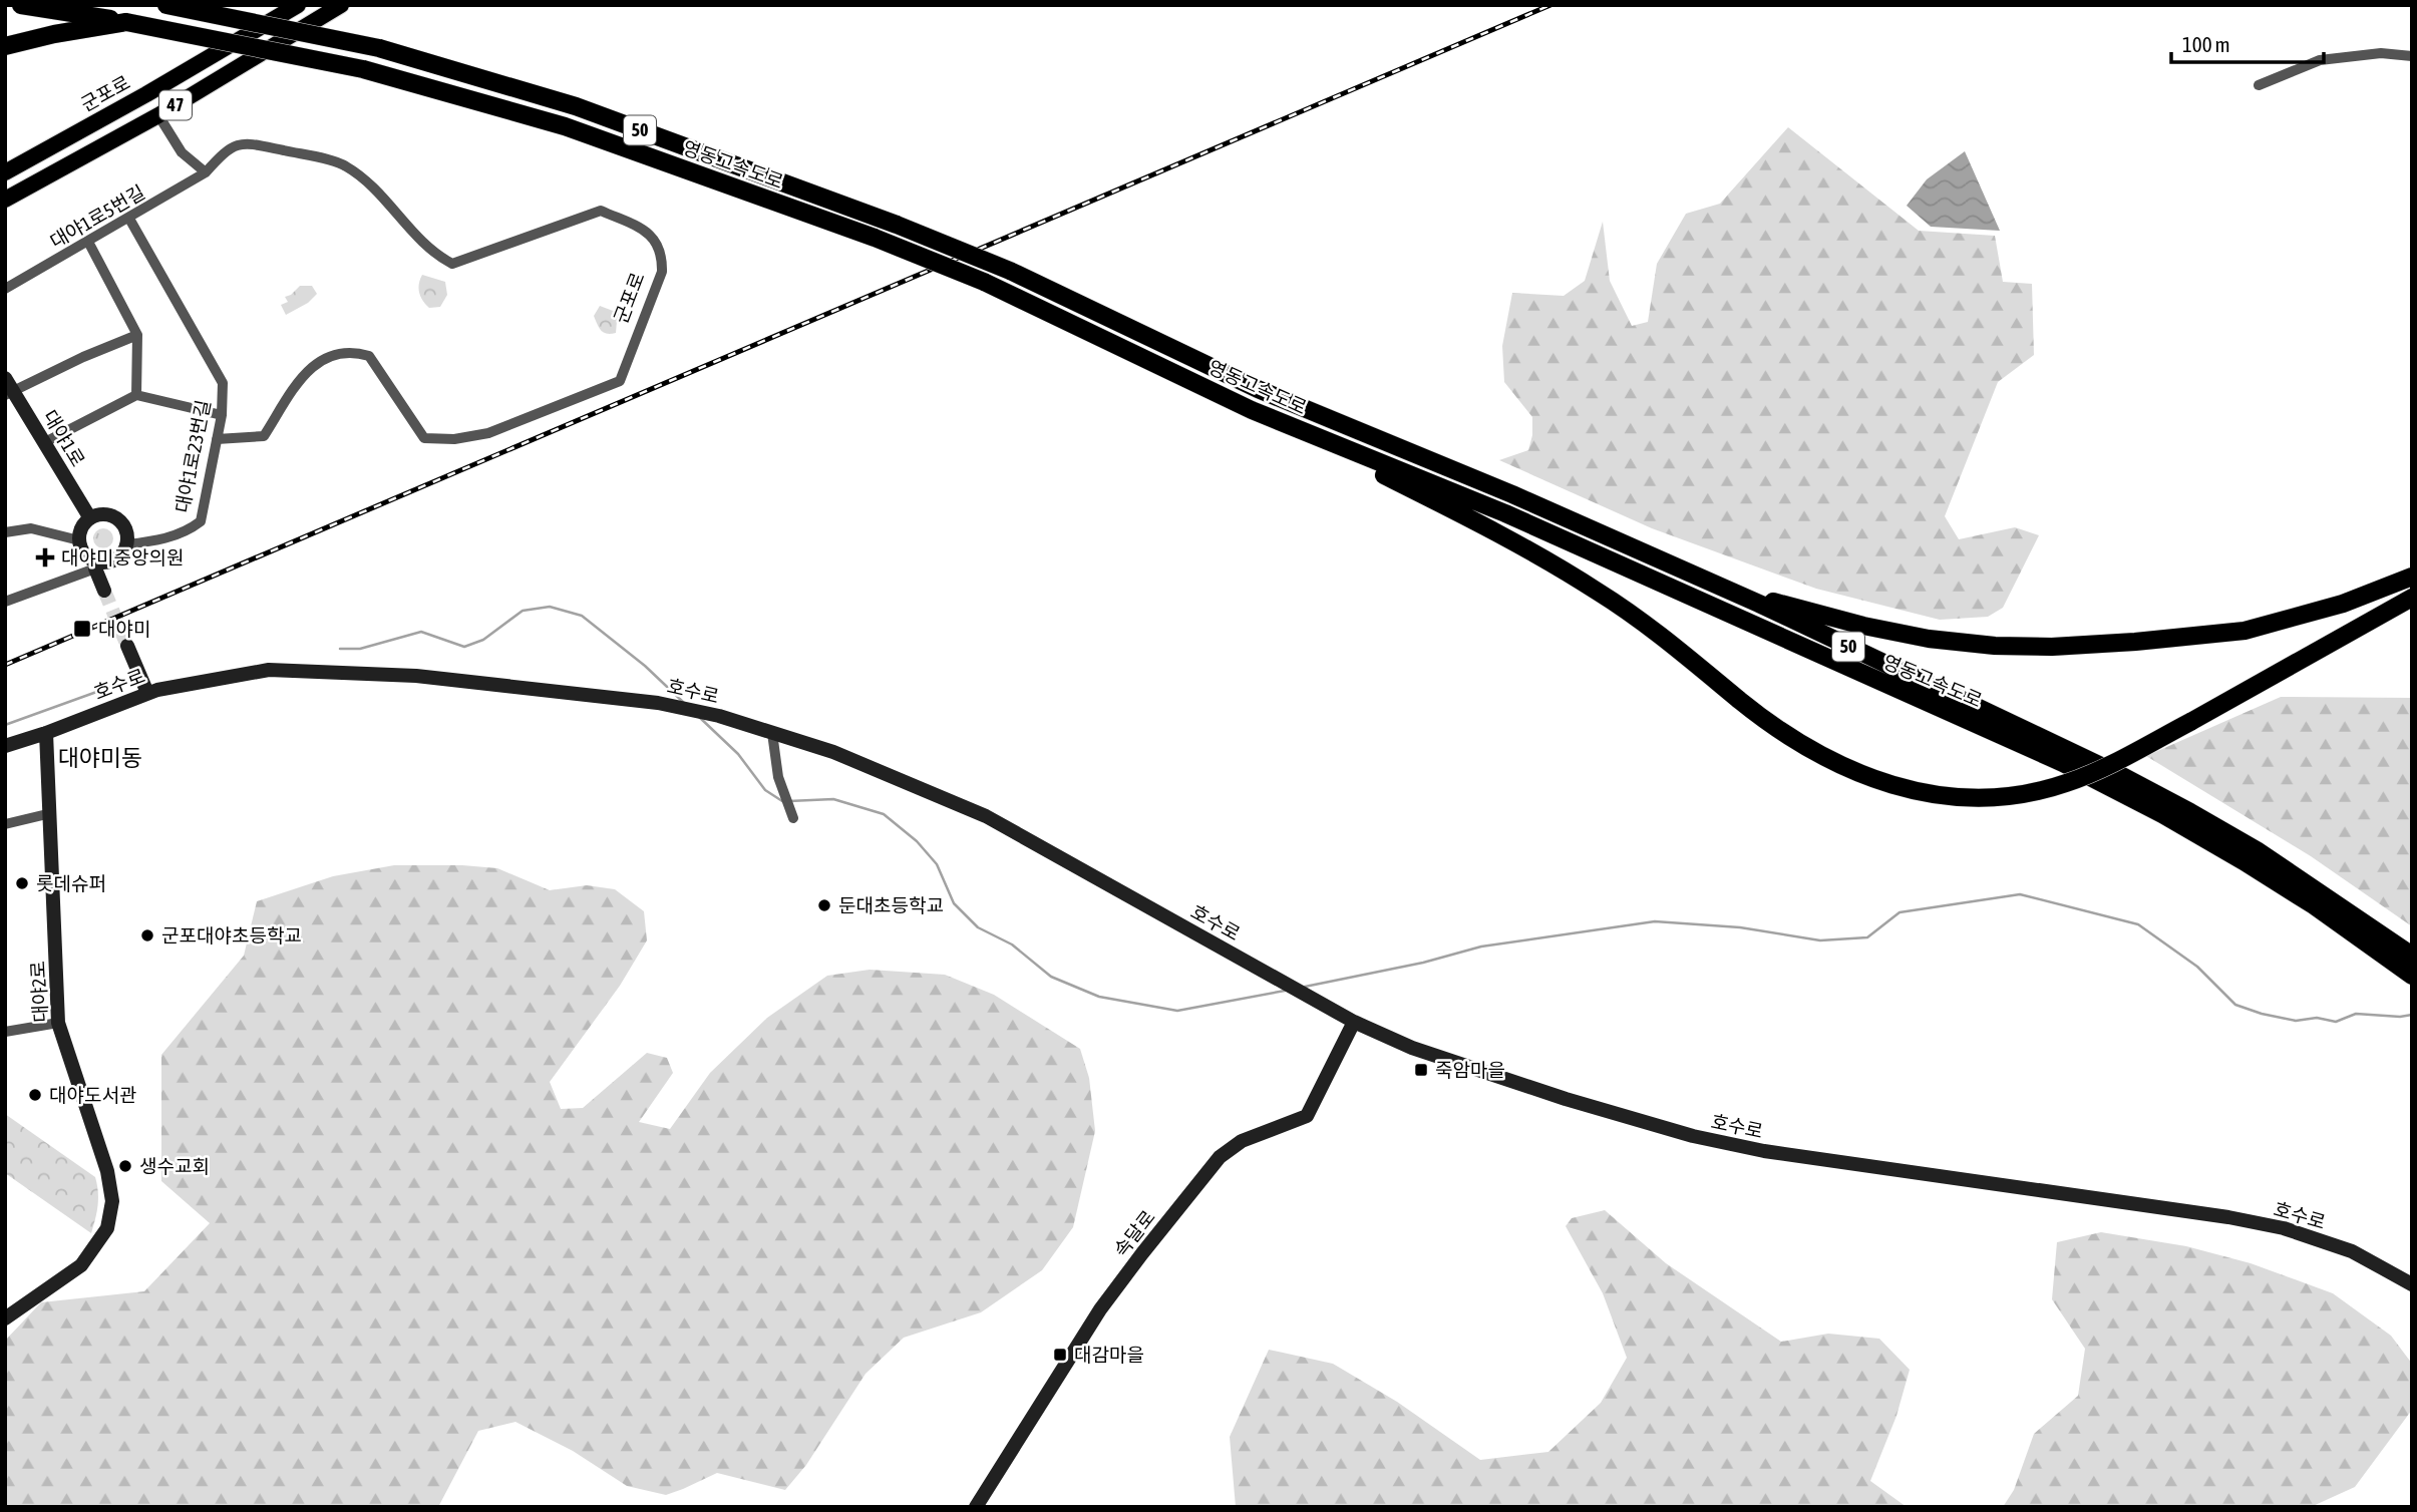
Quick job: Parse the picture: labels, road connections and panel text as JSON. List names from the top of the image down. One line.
{"streets":{"highway":["50","영동고속도로"],"main road":["군포로","47"],"street":["대야1로5번길","대야1로","대야1로23번길","호수로","대야2로","속달로"]},"crossings":[["군포로","대야1로5번길"],["군포로","대야1로23번길"],["대야1로5번길","대야1로23번길"],["대야1로","대야1로23번길"],["호수로","대야2로"],["호수로","속달로"]],"districts":["대야미동"],"places":{"health":["대야미중앙의원"],"transit":["대야미","죽암마을","대감마을"],"other":["롯데슈퍼","둔대초등학교","군포대야초등학교","대야도서관","생수교회"]},"scale_bar":"100 m"}
